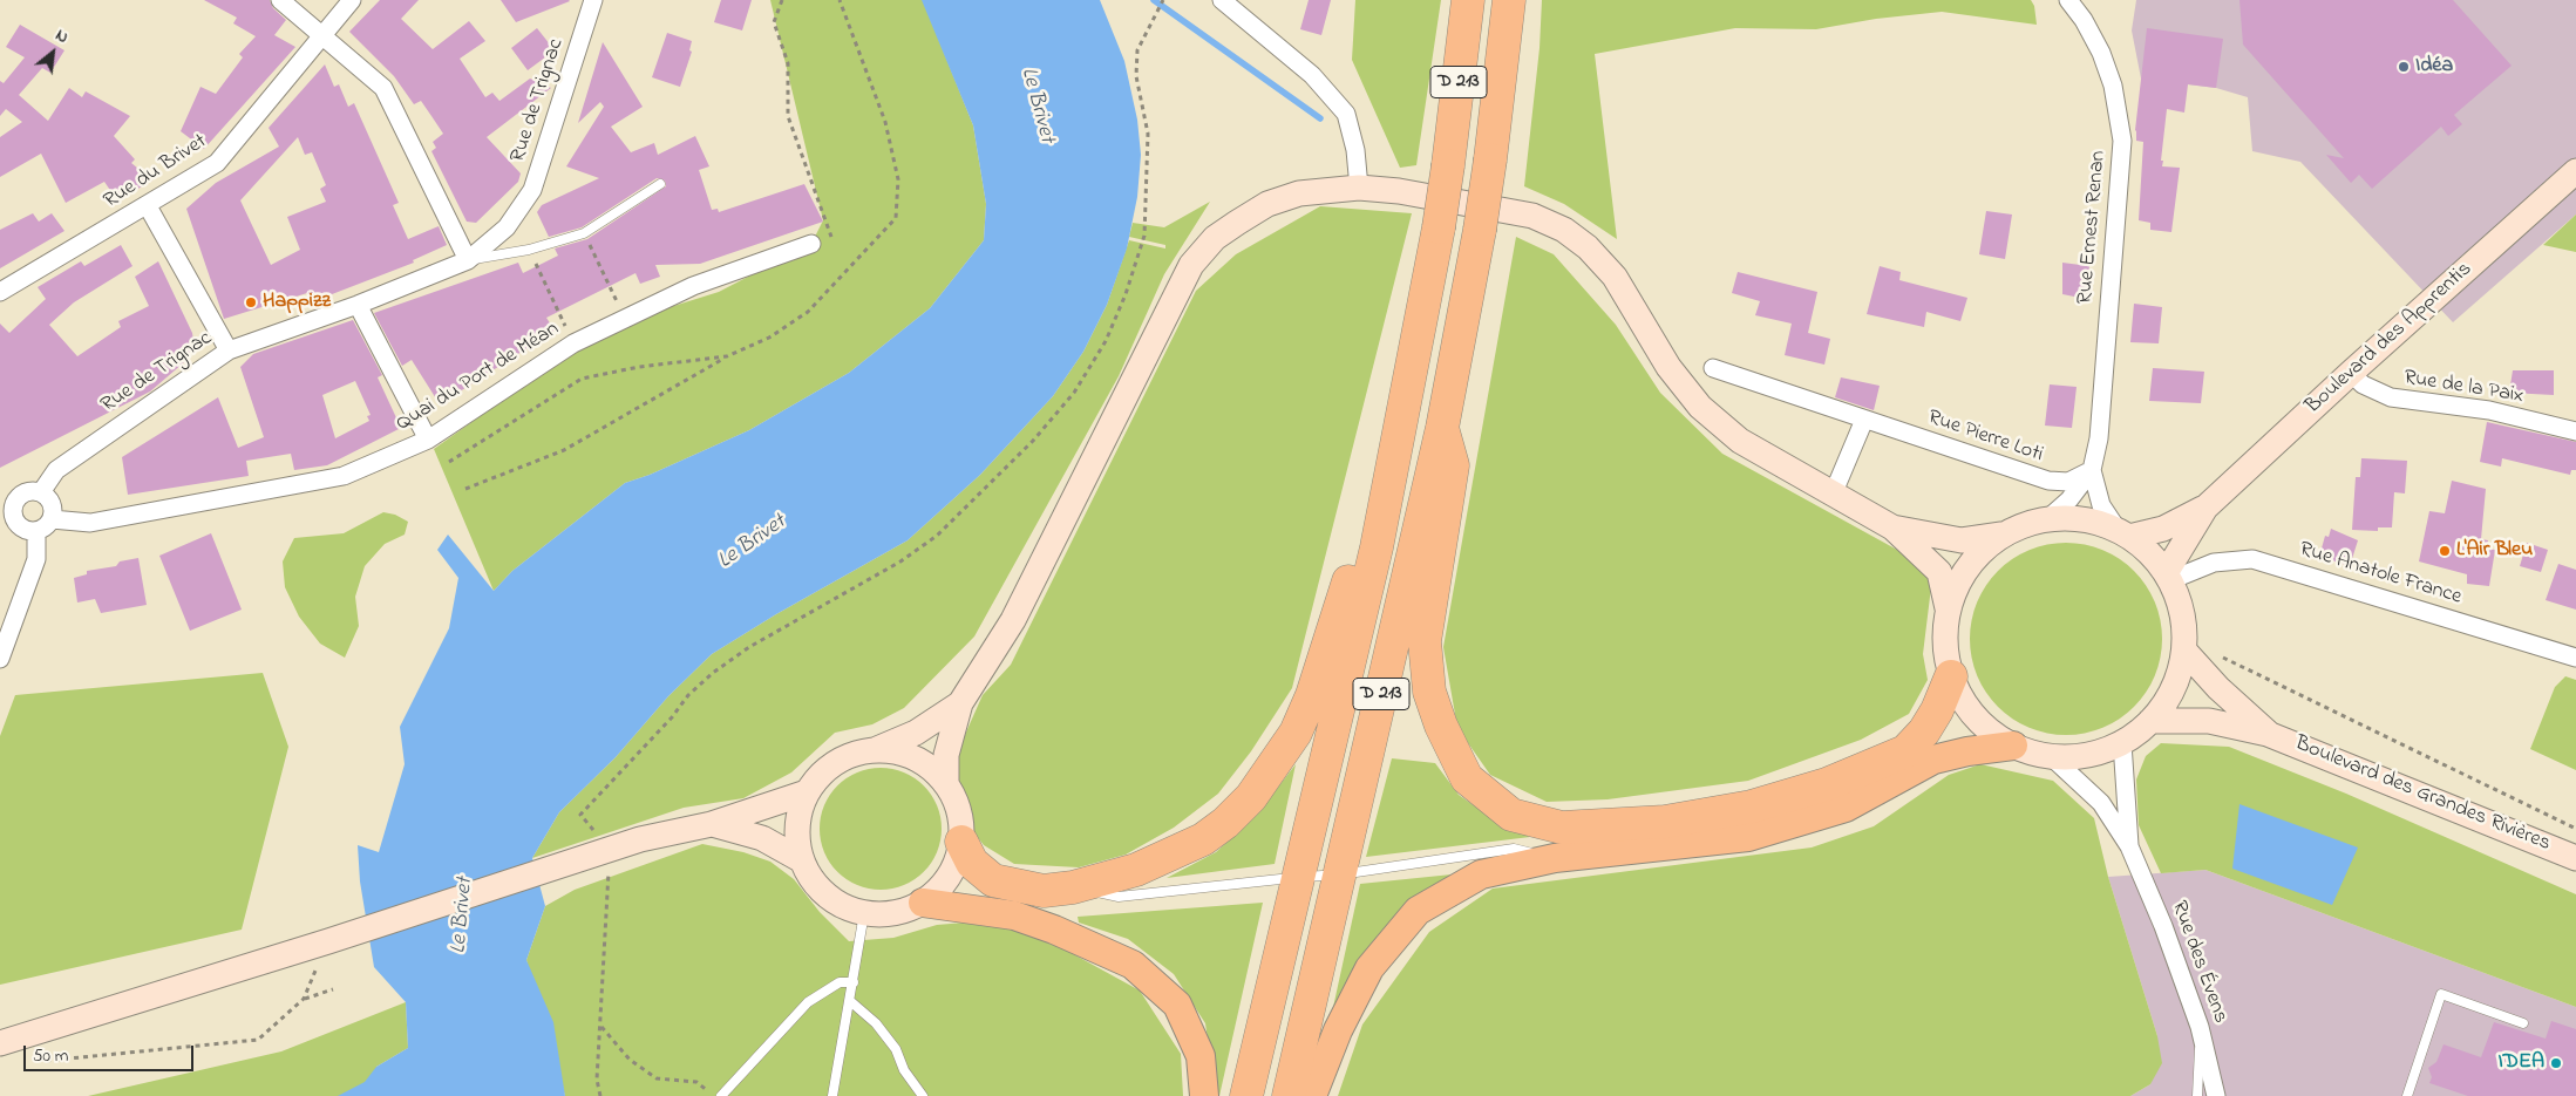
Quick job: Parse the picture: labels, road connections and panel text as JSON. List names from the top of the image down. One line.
{"streets":{"highway":["D 213"],"main road":["Boulevard des Apprentis","Boulevard des Grandes Rivières"],"street":["Rue de Trignac","Rue du Brivet","Rue Ernest Renan","Quai du Port de Méan","Rue de la Paix","Rue Pierre Loti","Rue Anatole France","Rue des Évens"]},"crossings":[["Rue de Trignac","Quai du Port de Méan"],["Rue Ernest Renan","Boulevard des Apprentis"],["Rue Ernest Renan","Rue Pierre Loti"],["Boulevard des Apprentis","Rue de la Paix"],["Boulevard des Apprentis","Rue Anatole France"]],"water":["Le Brivet"],"places":["Idéa","Happizz","L'Air Bleu","IDEA"],"scale_bar":"50 m","north":"top right"}
